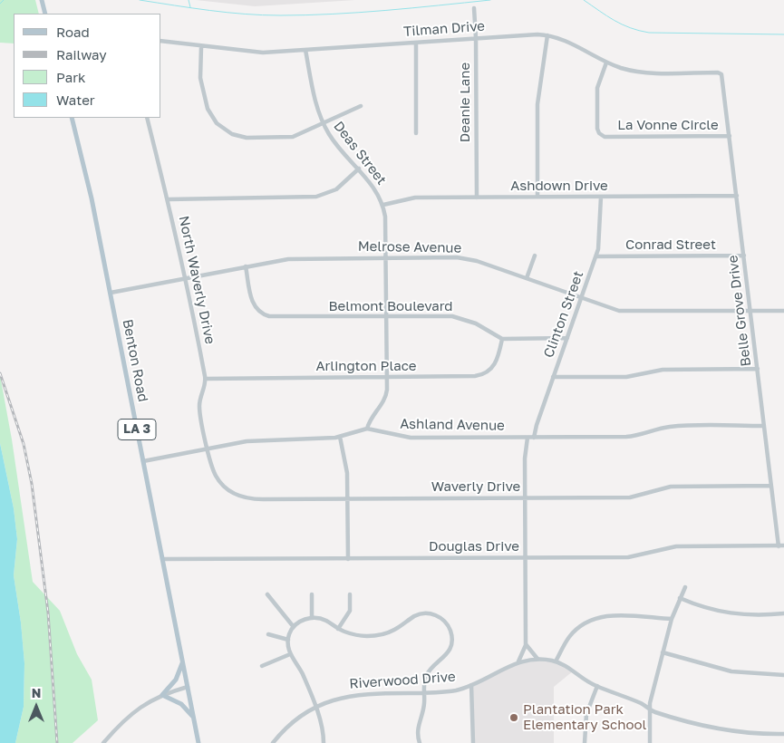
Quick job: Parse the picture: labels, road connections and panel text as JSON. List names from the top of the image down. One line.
{"streets":{"main road":["Benton Road","LA 3"],"street":["Tilman Drive","Deanie Lane","La Vonne Circle","Deas Street","Ashdown Drive","Conrad Street","Melrose Avenue","North Waverly Drive","Belmont Boulevard","Belle Grove Drive","Clinton Street","Arlington Place","Ashland Avenue","Waverly Drive","Douglas Drive","Riverwood Drive"]},"crossings":[["Tilman Drive","Deanie Lane"],["Tilman Drive","La Vonne Circle"],["Tilman Drive","Deas Street"],["Tilman Drive","Belle Grove Drive"],["Deanie Lane","Ashdown Drive"],["La Vonne Circle","Belle Grove Drive"],["Deas Street","Ashdown Drive"],["Deas Street","Melrose Avenue"],["Deas Street","Belmont Boulevard"],["Deas Street","Arlington Place"],["Deas Street","Ashland Avenue"],["Ashdown Drive","Belle Grove Drive"],["Ashdown Drive","Clinton Street"],["Conrad Street","Belle Grove Drive"],["Conrad Street","Clinton Street"],["Melrose Avenue","North Waverly Drive"],["Melrose Avenue","Belmont Boulevard"],["Melrose Avenue","Belle Grove Drive"],["Melrose Avenue","Clinton Street"],["Melrose Avenue","Benton Road"],["North Waverly Drive","Arlington Place"],["North Waverly Drive","Waverly Drive"],["Belmont Boulevard","Arlington Place"],["Belle Grove Drive","Ashland Avenue"],["Belle Grove Drive","Waverly Drive"],["Belle Grove Drive","Douglas Drive"],["Clinton Street","Ashland Avenue"],["Benton Road","Douglas Drive"]],"places":["Plantation Park Elementary School"],"legend":["Road","Railway","Park","Water"],"north":"top"}
